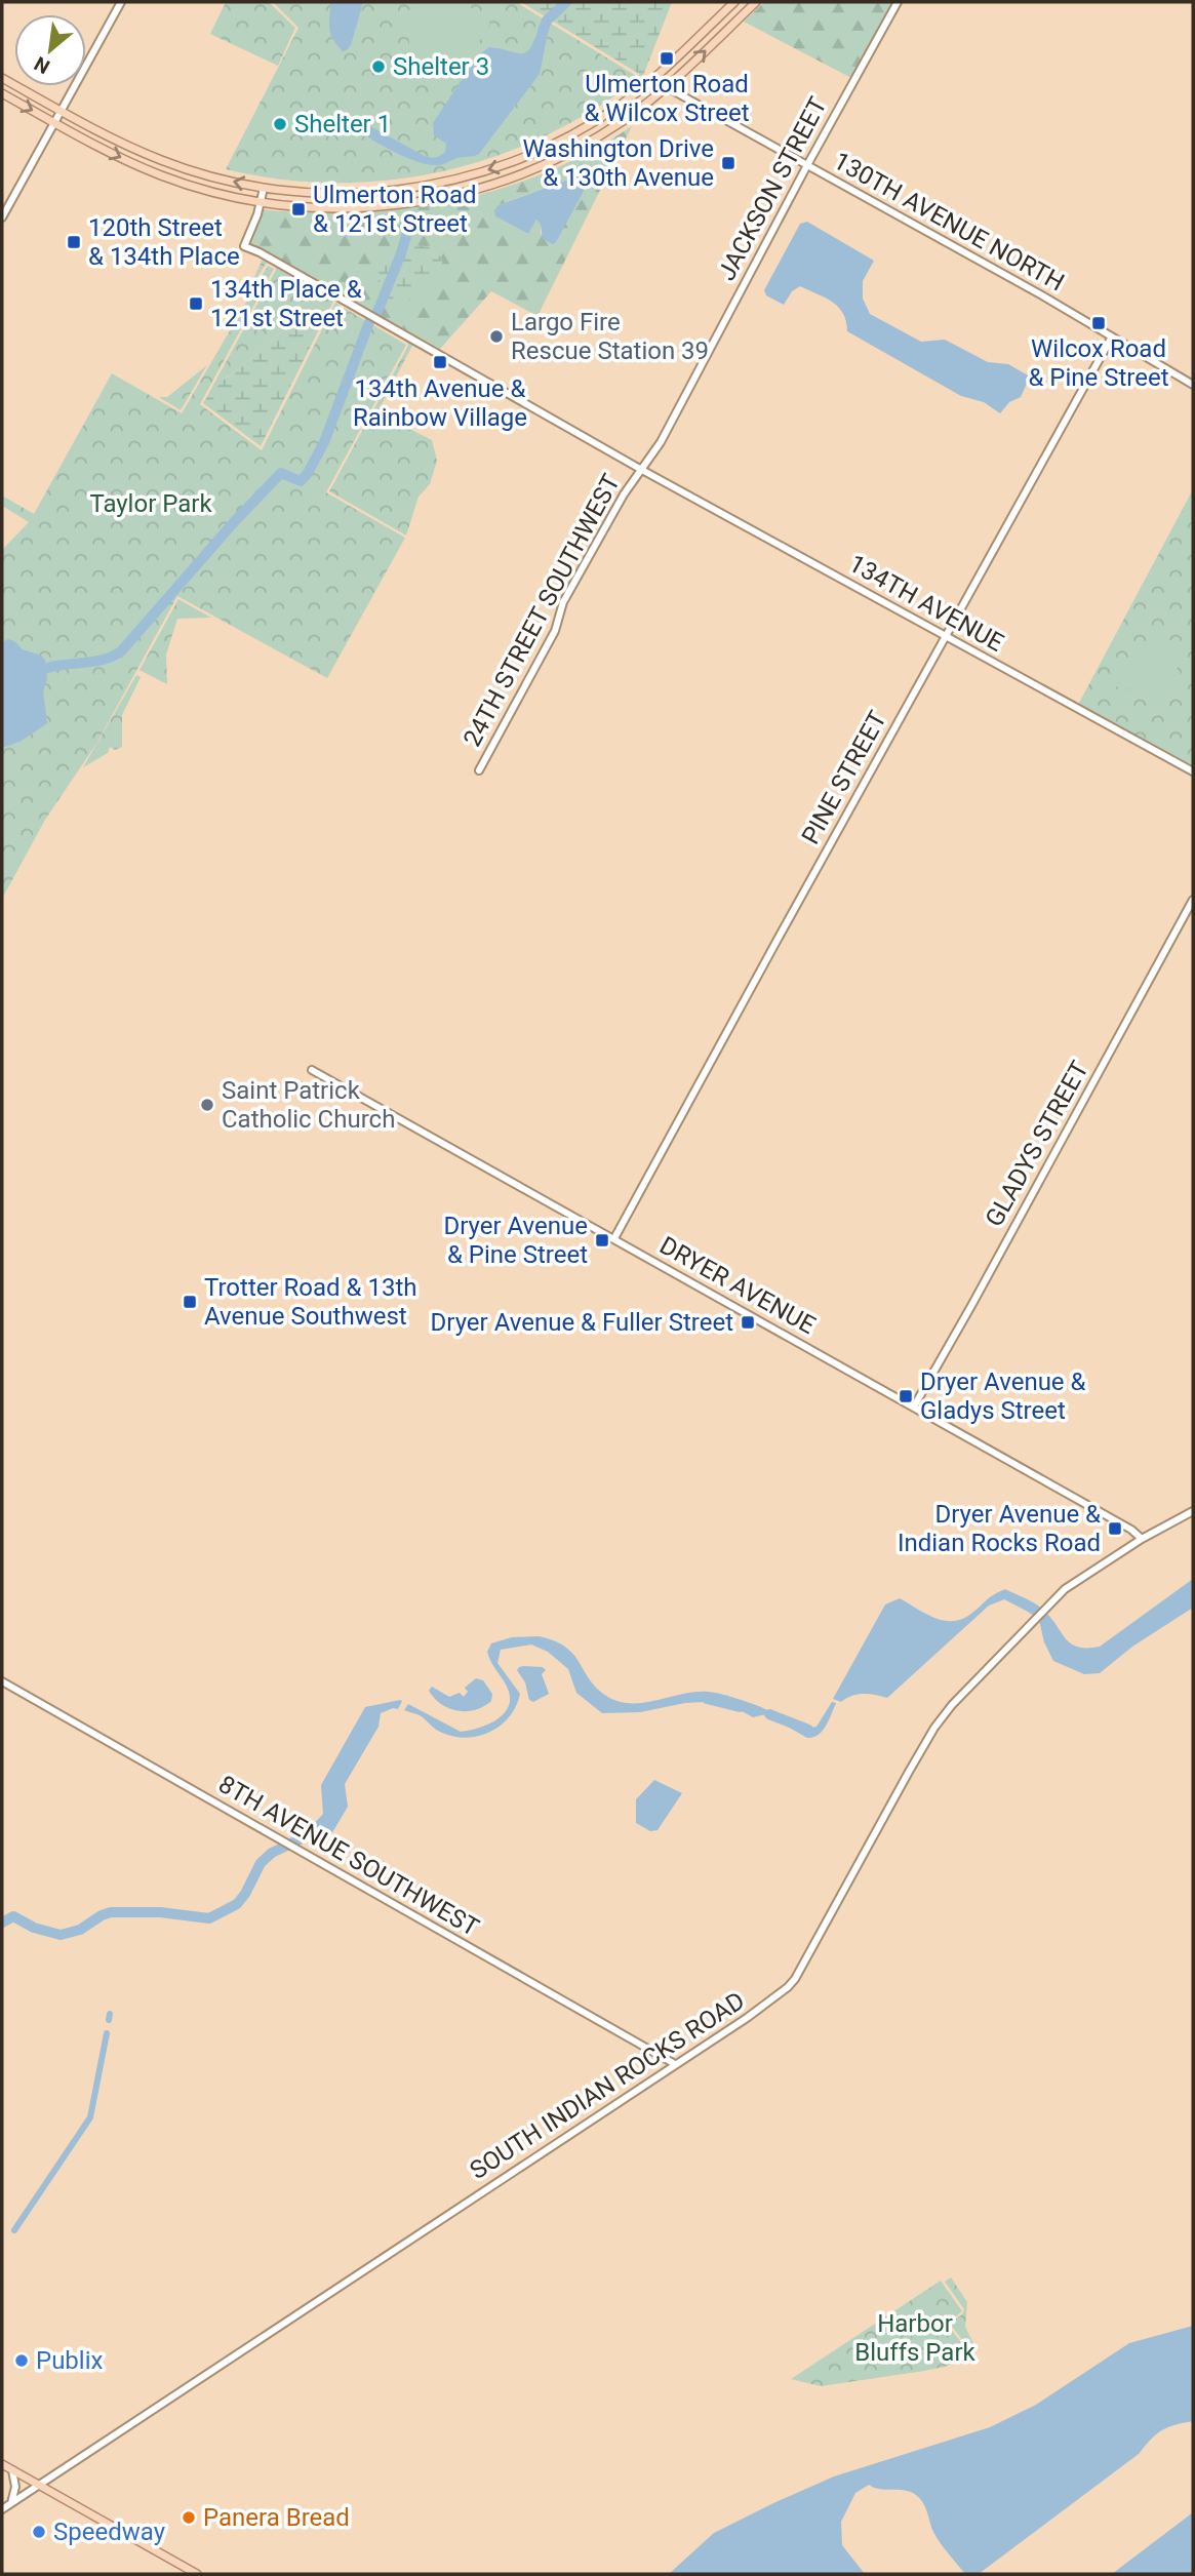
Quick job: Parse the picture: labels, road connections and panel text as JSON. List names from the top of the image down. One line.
{"streets":{"street":["JACKSON STREET","130TH AVENUE NORTH","134TH AVENUE","24TH STREET SOUTHWEST","PINE STREET","GLADYS STREET","DRYER AVENUE","8TH AVENUE SOUTHWEST","SOUTH INDIAN ROCKS ROAD"]},"crossings":[["JACKSON STREET","130TH AVENUE NORTH"],["JACKSON STREET","134TH AVENUE"],["JACKSON STREET","24TH STREET SOUTHWEST"],["130TH AVENUE NORTH","PINE STREET"],["134TH AVENUE","24TH STREET SOUTHWEST"],["134TH AVENUE","PINE STREET"],["PINE STREET","DRYER AVENUE"],["GLADYS STREET","DRYER AVENUE"],["DRYER AVENUE","SOUTH INDIAN ROCKS ROAD"],["8TH AVENUE SOUTHWEST","SOUTH INDIAN ROCKS ROAD"]],"parks":["Taylor Park","Harbor Bluffs Park"],"places":{"transit":["Ulmerton Road & Wilcox Street","Washington Drive & 130th Avenue","Ulmerton Road & 121st Street","120th Street & 134th Place","134th Place & 121st Street","Wilcox Road & Pine Street","134th Avenue & Rainbow Village","Dryer Avenue & Pine Street","Trotter Road & 13th Avenue Southwest","Dryer Avenue & Fuller Street","Dryer Avenue & Gladys Street","Dryer Avenue & Indian Rocks Road"],"other":["Shelter 3","Shelter 1","Largo Fire Rescue Station 39","Saint Patrick Catholic Church","Publix","Panera Bread","Speedway"]},"north":"bottom left"}
